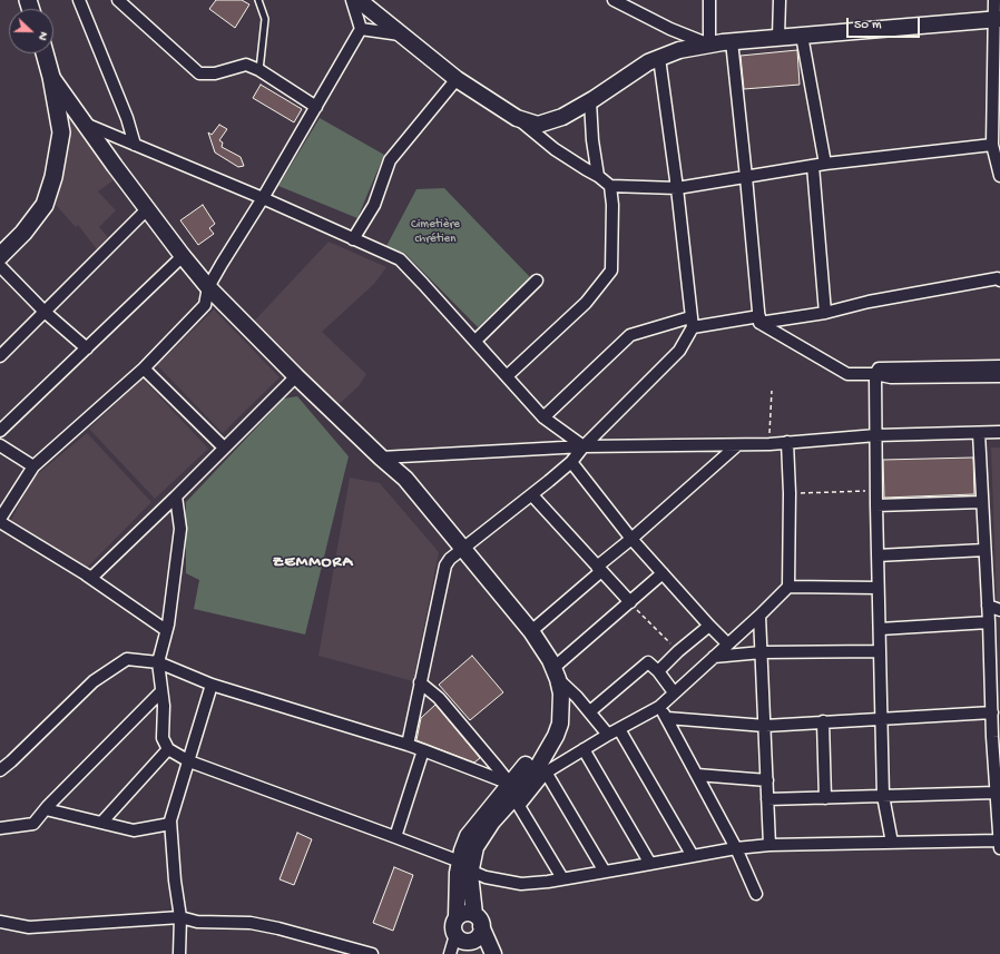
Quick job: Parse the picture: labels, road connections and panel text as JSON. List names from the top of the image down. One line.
{"districts":["ZEMMORA"],"parks":["Cimetière chrétien"],"scale_bar":"50 m","north":"right"}
